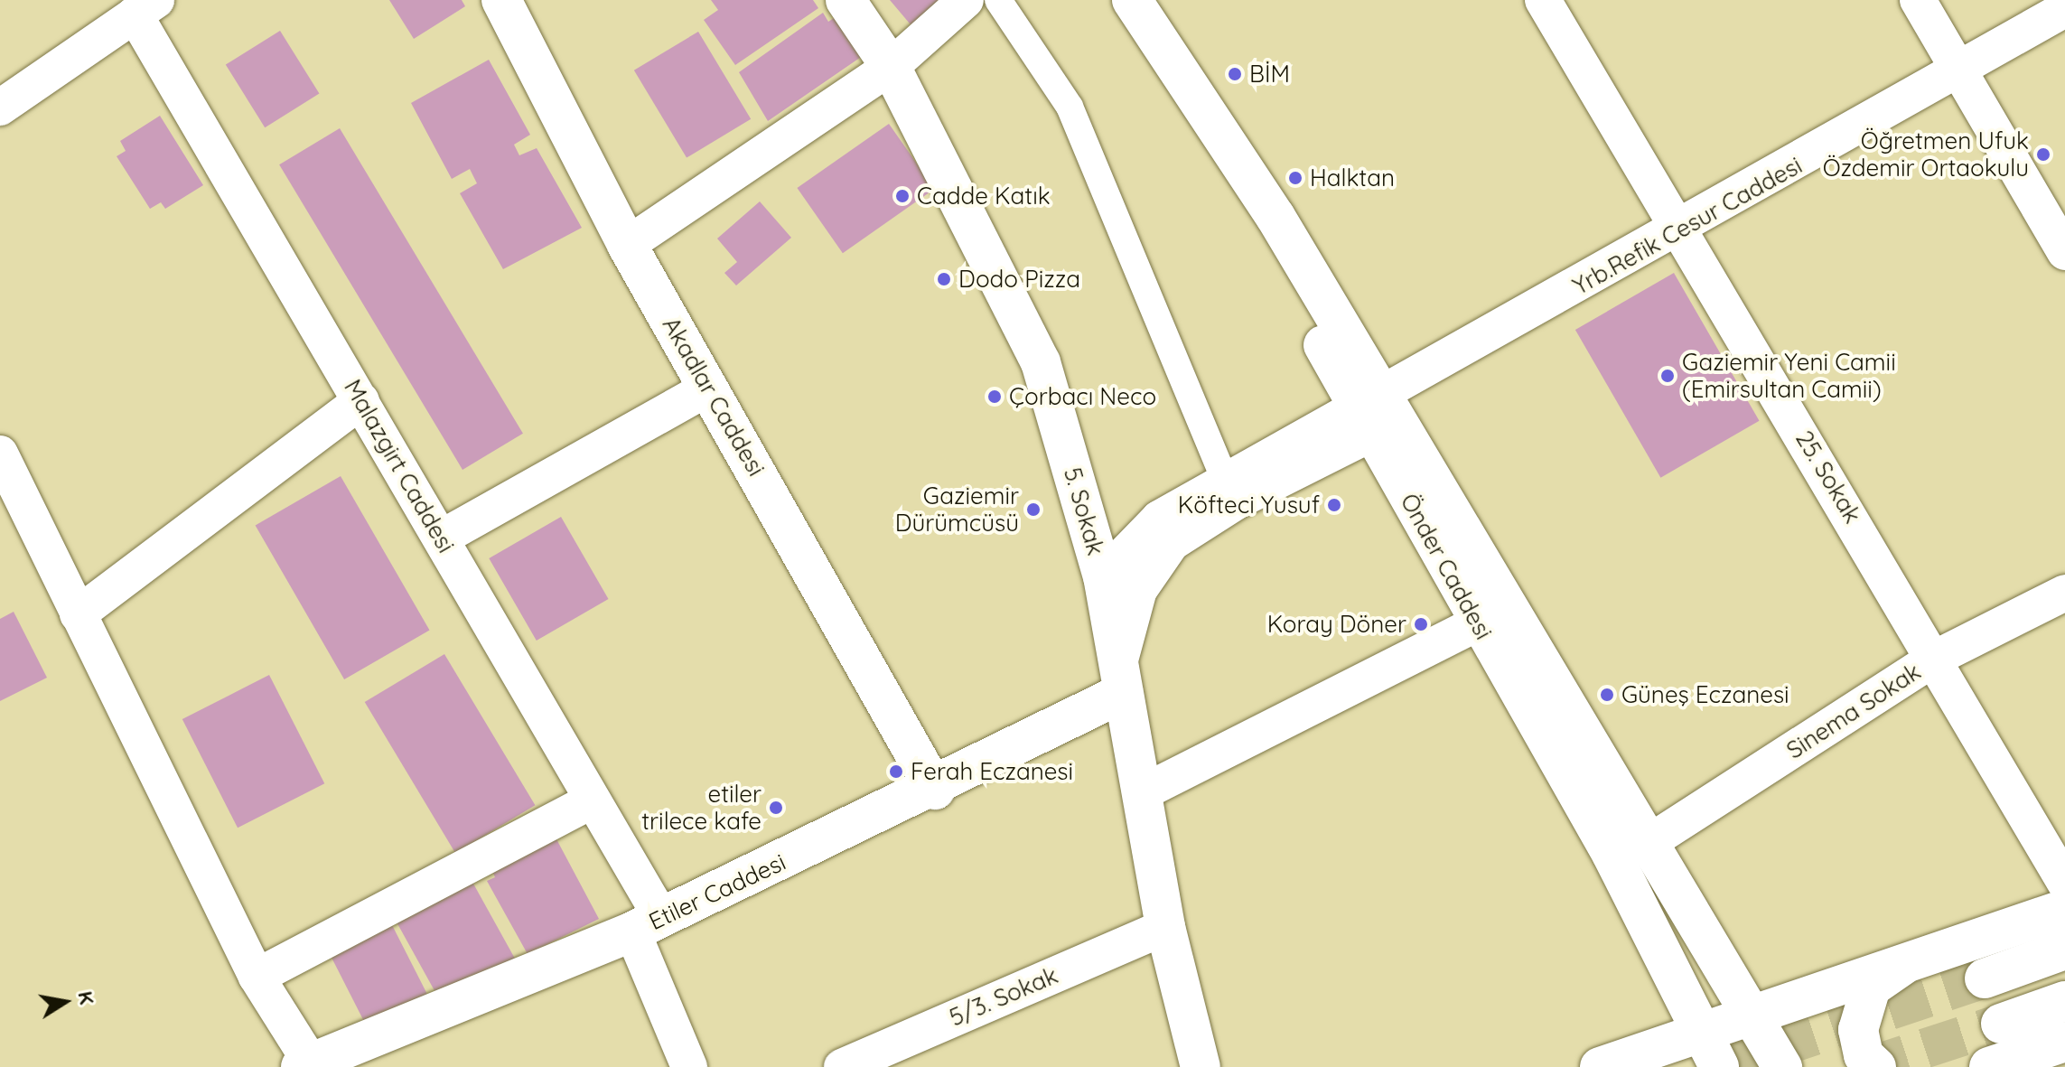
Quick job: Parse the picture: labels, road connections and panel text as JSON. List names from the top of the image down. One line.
{"streets":{"main road":["Akadlar Caddesi","5. Sokak","Önder Caddesi","Etiler Caddesi"],"street":["Yrb.Refik Cesur Caddesi","Malazgirt Caddesi","25. Sokak","Sinema Sokak","5/3. Sokak"]},"crossings":[["Yrb.Refik Cesur Caddesi","25. Sokak"],["Yrb.Refik Cesur Caddesi","5. Sokak"],["Yrb.Refik Cesur Caddesi","Önder Caddesi"],["Yrb.Refik Cesur Caddesi","Etiler Caddesi"],["Akadlar Caddesi","Etiler Caddesi"],["Malazgirt Caddesi","Etiler Caddesi"],["25. Sokak","Sinema Sokak"],["5. Sokak","Etiler Caddesi"],["5. Sokak","5/3. Sokak"],["Önder Caddesi","Sinema Sokak"]],"places":["BİM","Öğretmen Ufuk Özdemir Ortaokulu","Halktan","Cadde Katık","Dodo Pizza","Gaziemir Yeni Camii (Emirsultan Camii)","Çorbacı Neco","Köfteci Yusuf","Gaziemir Dürümcüsü","Koray Döner","Güneş Eczanesi","Ferah Eczanesi","etiler trilece kafe"],"north":"right"}
